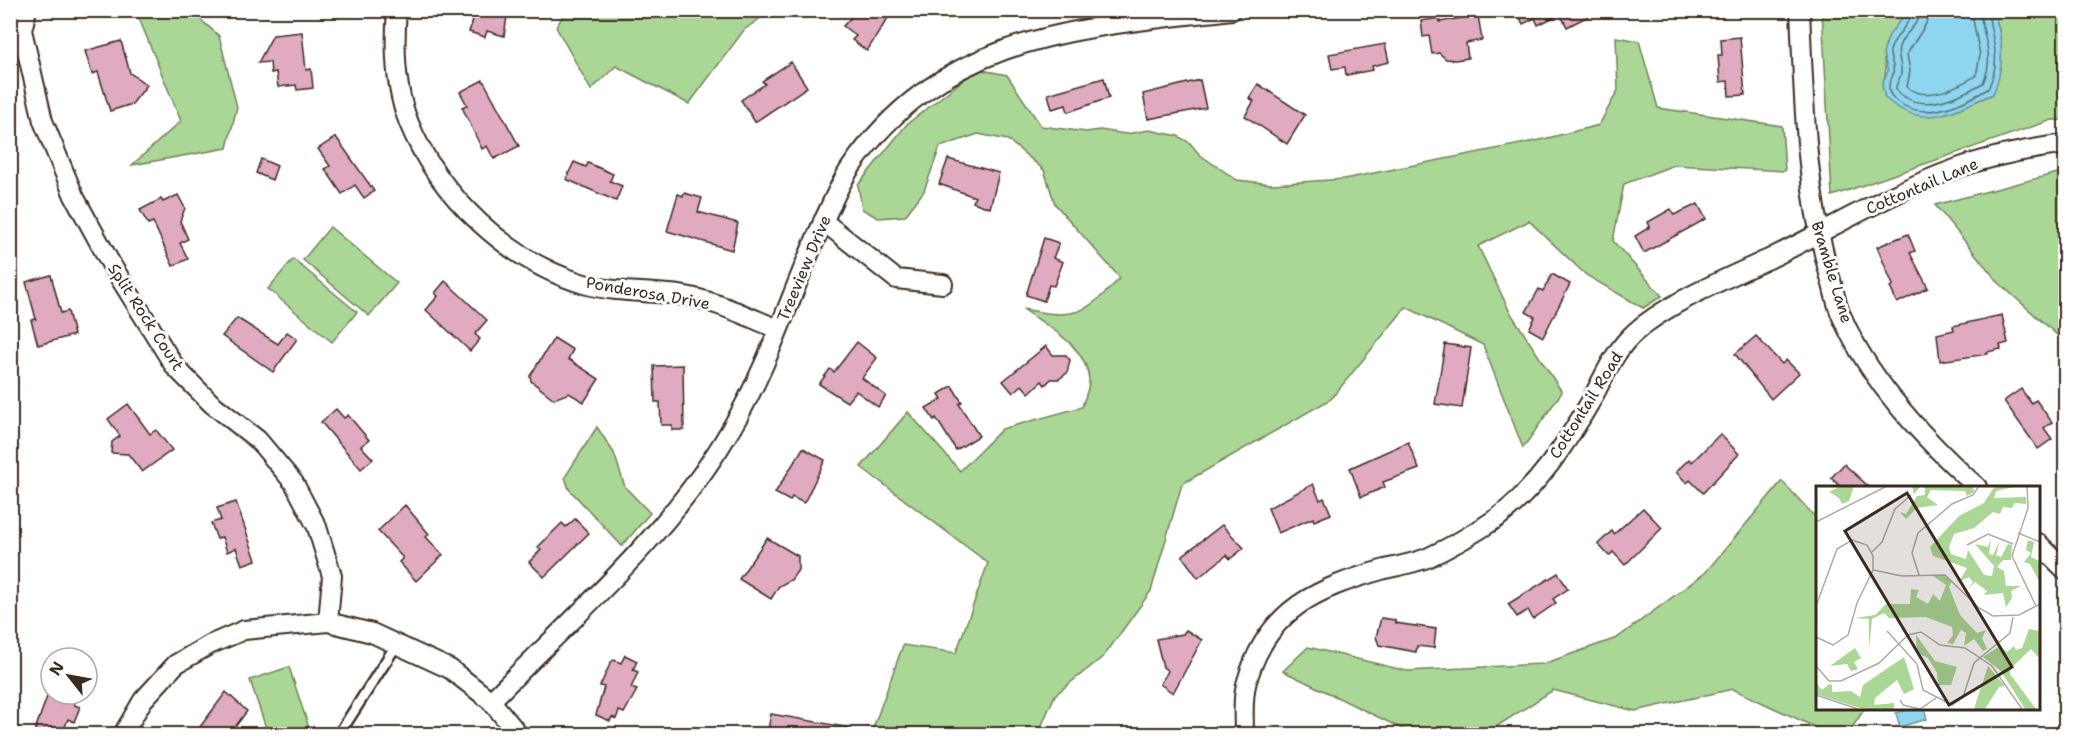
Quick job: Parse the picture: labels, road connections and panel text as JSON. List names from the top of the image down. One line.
{"streets":{"street":["Cottontail Lane","Treeview Drive","Bramble Lane","Ponderosa Drive","Split Rock Court","Cottontail Road"]},"crossings":[["Cottontail Lane","Bramble Lane"],["Cottontail Lane","Cottontail Road"],["Treeview Drive","Ponderosa Drive"],["Bramble Lane","Cottontail Road"]],"north":"top left"}
